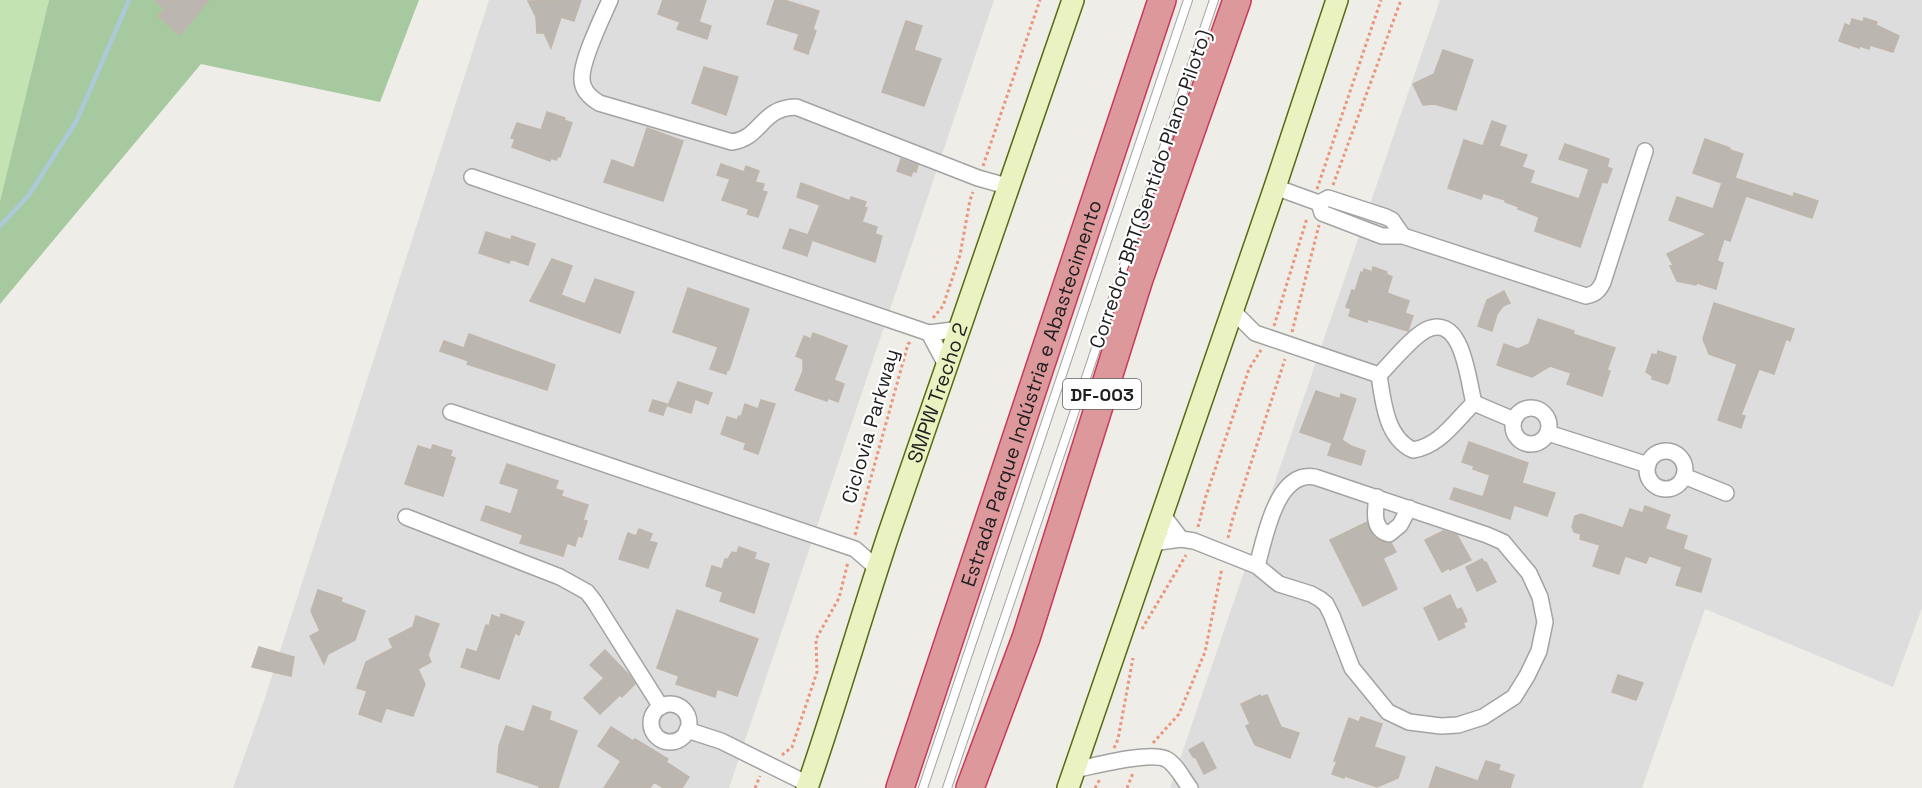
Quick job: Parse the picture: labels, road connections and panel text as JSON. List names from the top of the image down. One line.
{"streets":{"highway":["Estrada Parque Indústria e Abastecimento","DF-003"],"street":["SMPW Trecho 2"],"lane":["Corredor BRT(Sentido Plano Piloto)"],"path":["Ciclovia Parkway"]}}
